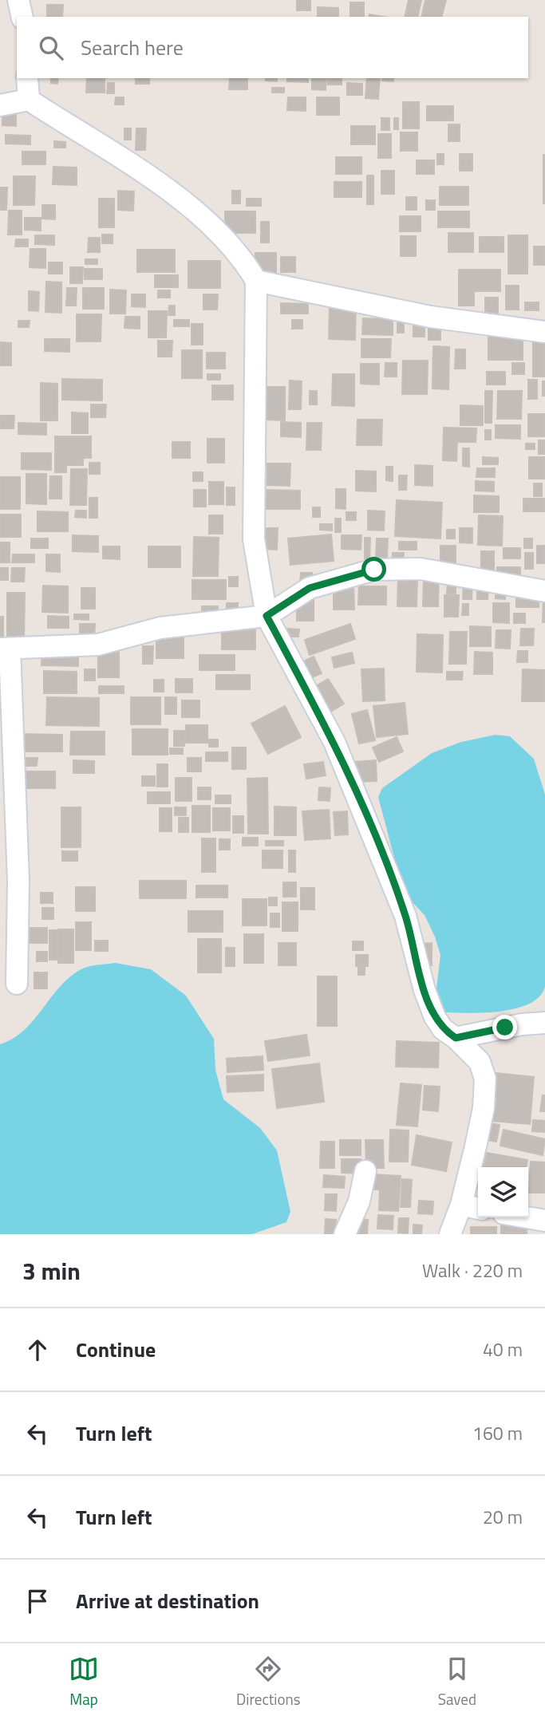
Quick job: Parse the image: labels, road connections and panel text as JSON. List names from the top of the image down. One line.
{"page":{"search":"Search here","heading":["3 min","Walk · 220 m"],"list":[["Continue","40 m"],["Turn left","160 m"],["Turn left","20 m"],"Arrive at destination"],"nav":["Map","Directions","Saved"]}}
